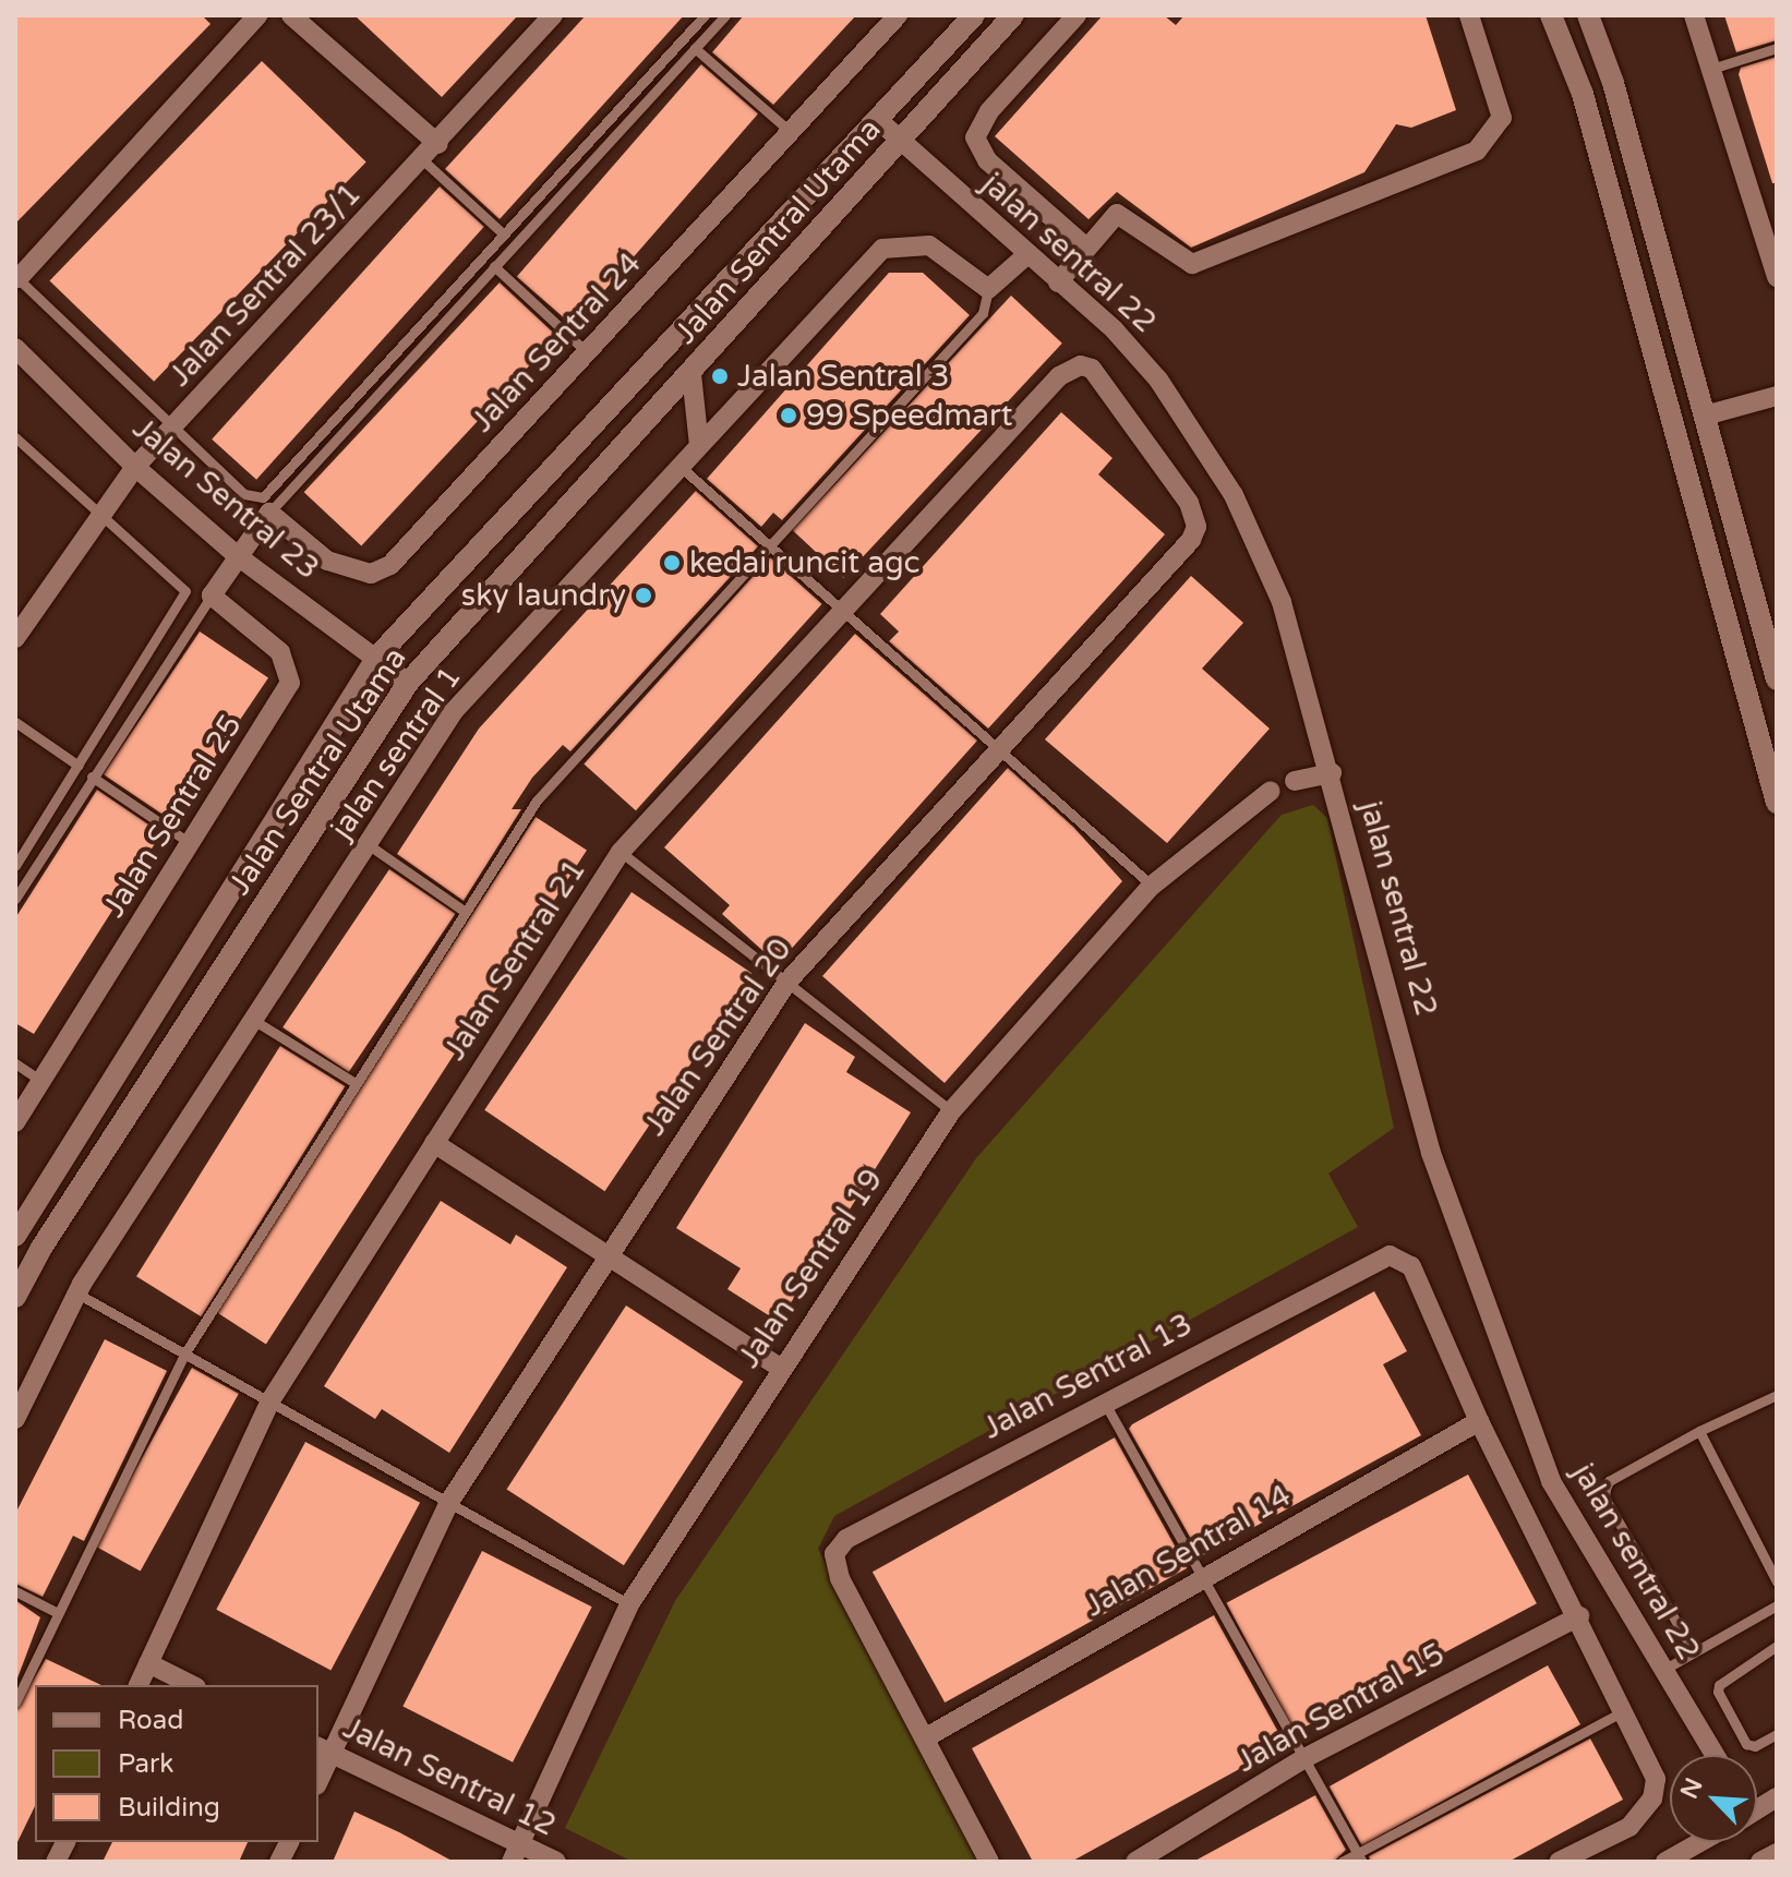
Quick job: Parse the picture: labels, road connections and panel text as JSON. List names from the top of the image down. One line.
{"streets":{"street":["Jalan Sentral Utama","jalan sentral 22","Jalan Sentral 23/1","Jalan Sentral 24","Jalan Sentral 23","jalan sentral 1","Jalan Sentral 25","Jalan Sentral 21","Jalan Sentral 20","Jalan Sentral 19","Jalan Sentral 13","Jalan Sentral 14","Jalan Sentral 15","Jalan Sentral 12"]},"crossings":[["Jalan Sentral Utama","jalan sentral 22"],["Jalan Sentral Utama","Jalan Sentral 23"],["Jalan Sentral 23/1","Jalan Sentral 23"],["Jalan Sentral 21","Jalan Sentral 20"],["Jalan Sentral 20","Jalan Sentral 12"],["Jalan Sentral 19","Jalan Sentral 12"],["Jalan Sentral 13","Jalan Sentral 14"]],"places":["Jalan Sentral 3","99 Speedmart","kedai runcit agc","sky laundry"],"legend":["Road","Park","Building"],"north":"top left"}
